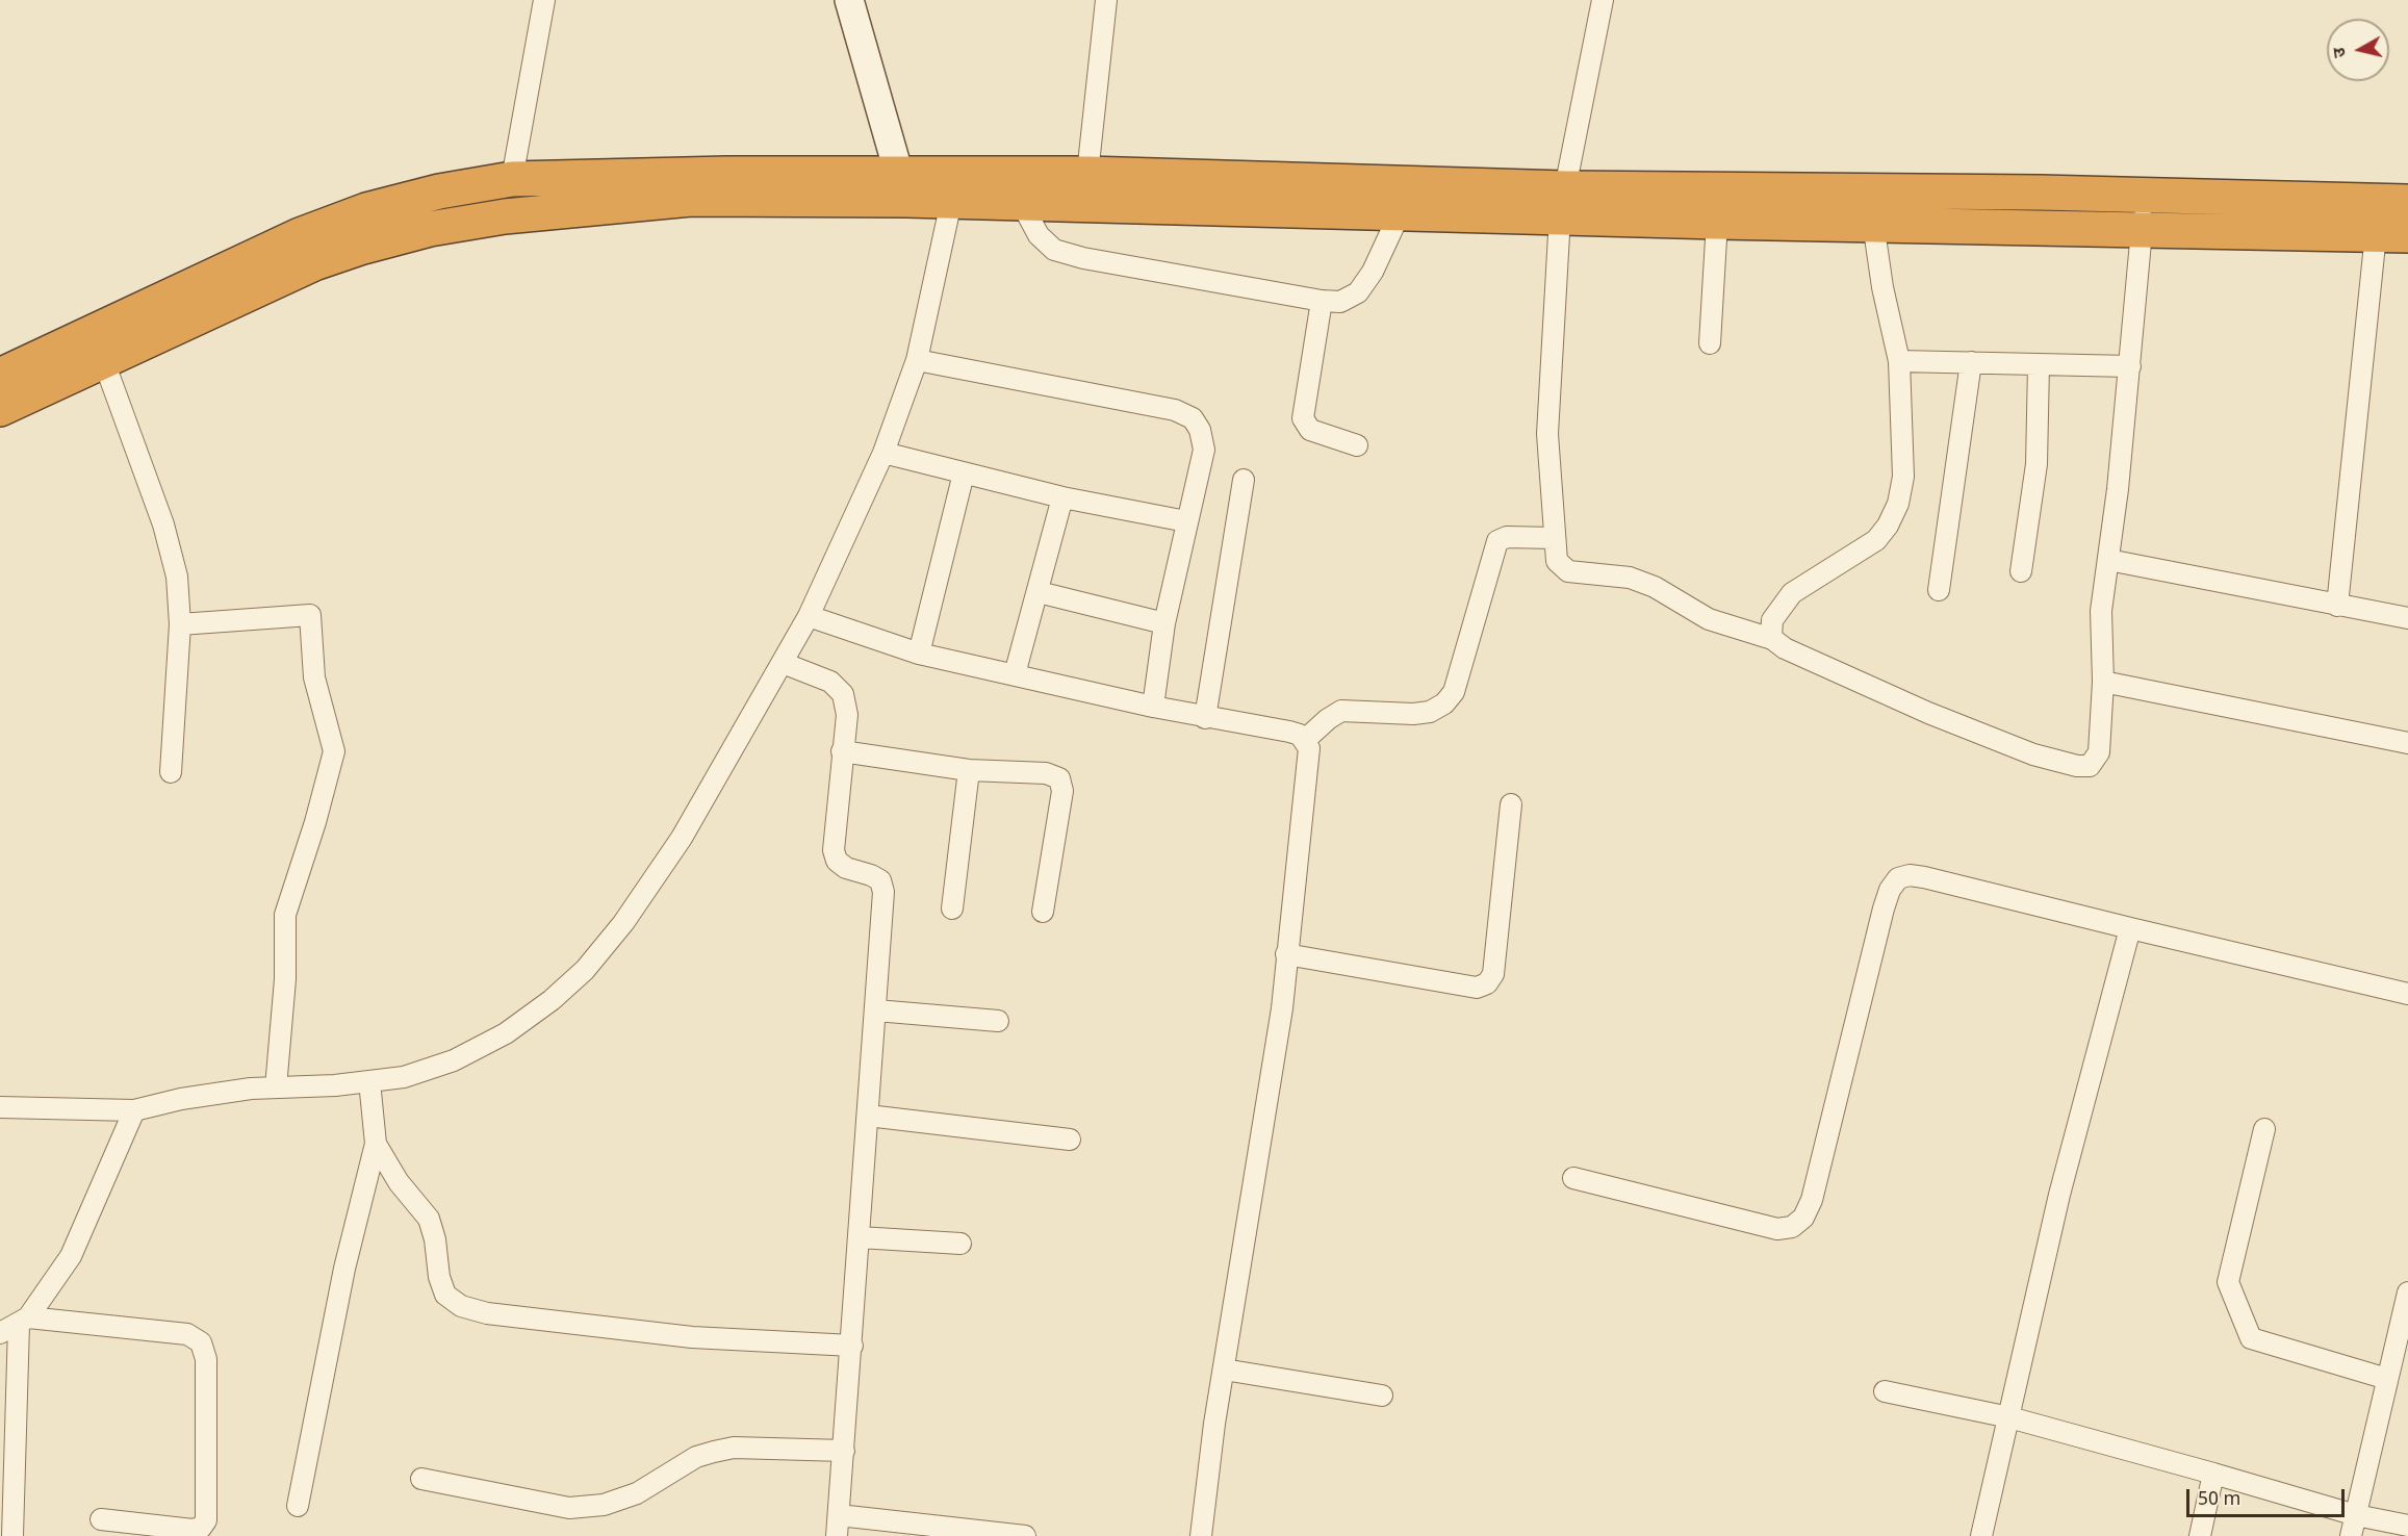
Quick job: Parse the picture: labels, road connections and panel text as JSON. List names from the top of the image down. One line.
{"scale_bar":"50 m","north":"left"}
